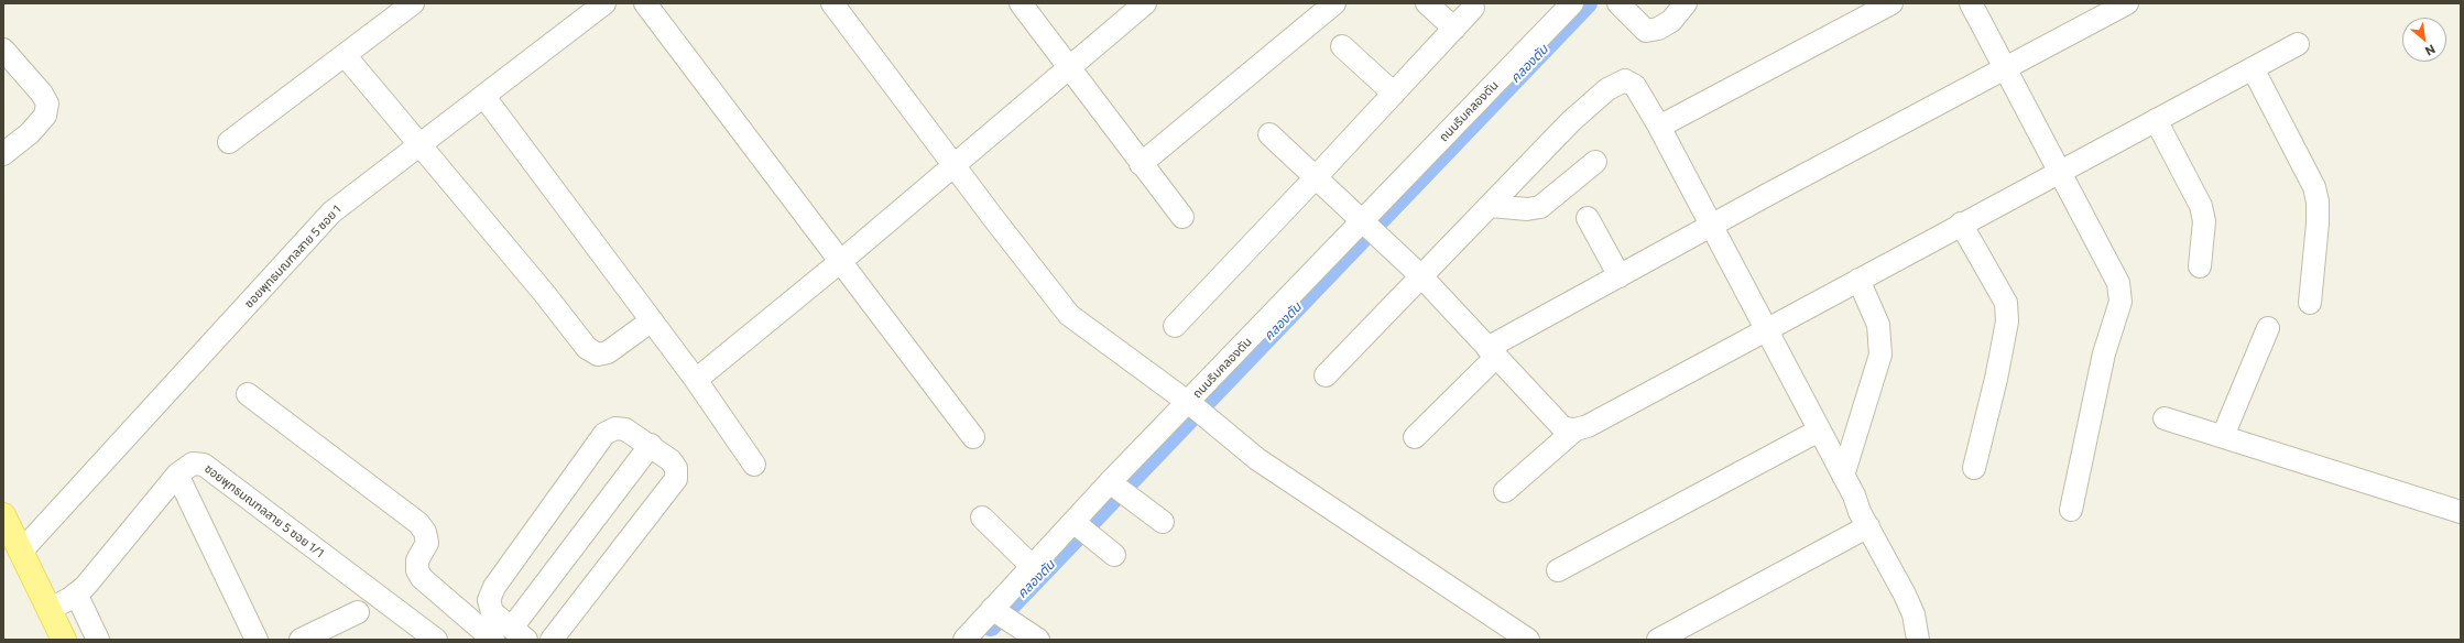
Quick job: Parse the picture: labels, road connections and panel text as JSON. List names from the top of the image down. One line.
{"streets":{"street":["ถนนริมคลองตัน","ซอยพุทธมณฑลสาย 5 ซอย 1","ซอยพุทธมณฑลสาย 5 ซอย 1/1"]},"water":["คลองตัน"],"north":"bottom right"}
